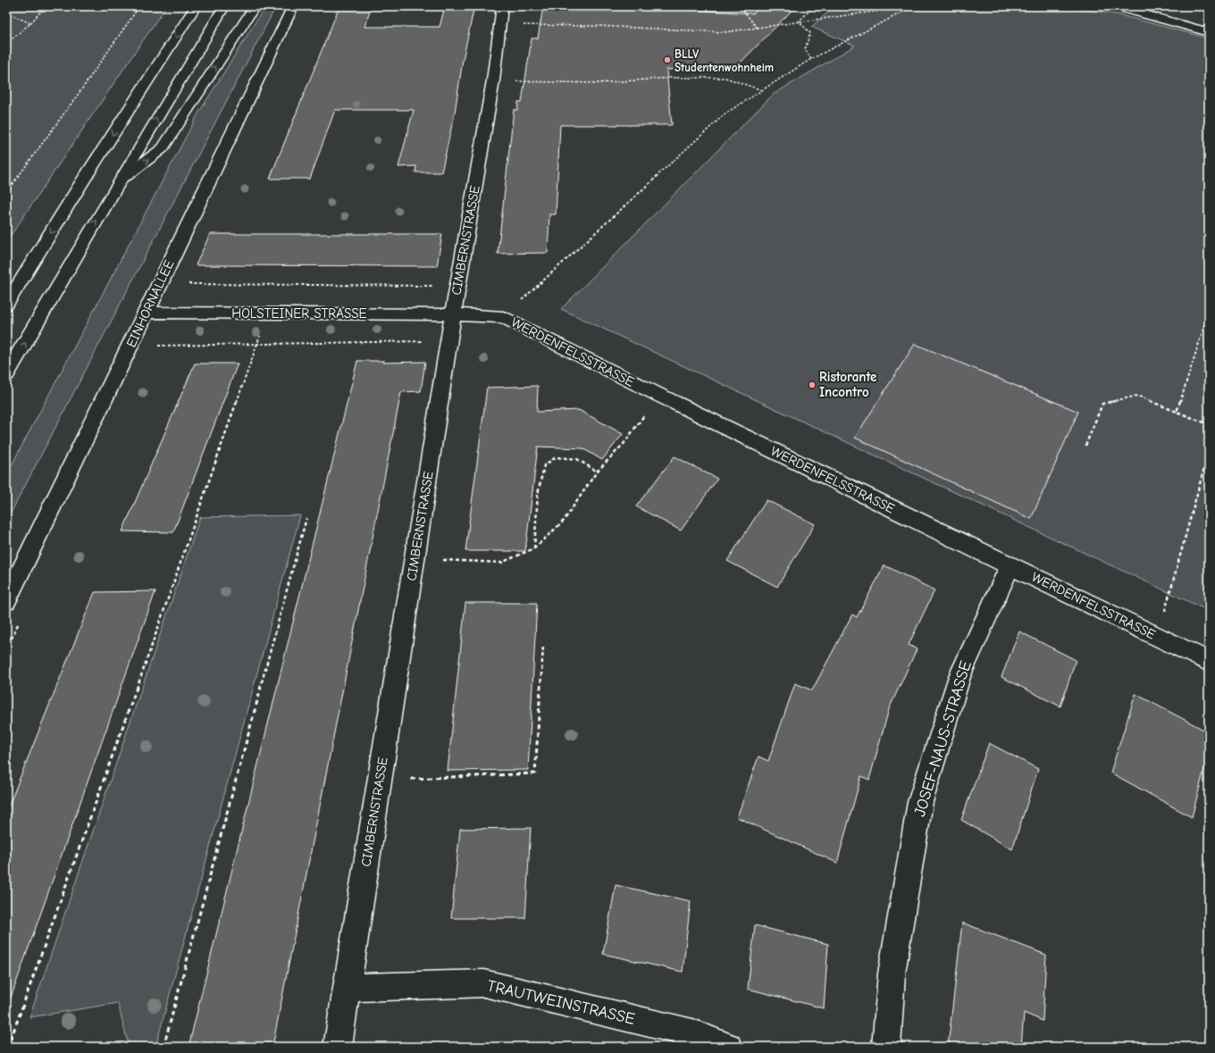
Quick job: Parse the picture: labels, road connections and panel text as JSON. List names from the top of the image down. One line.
{"streets":{"main road":["CIMBERNSTRASSE","EINHORNALLEE","HOLSTEINER STRASSE","WERDENFELSSTRASSE","JOSEF-NAUS-STRASSE","TRAUTWEINSTRASSE"]},"crossings":[["CIMBERNSTRASSE","HOLSTEINER STRASSE"],["CIMBERNSTRASSE","WERDENFELSSTRASSE"],["CIMBERNSTRASSE","TRAUTWEINSTRASSE"],["EINHORNALLEE","HOLSTEINER STRASSE"],["HOLSTEINER STRASSE","WERDENFELSSTRASSE"],["WERDENFELSSTRASSE","JOSEF-NAUS-STRASSE"]],"places":["BLLV Studentenwohnheim","Ristorante Incontro"]}
